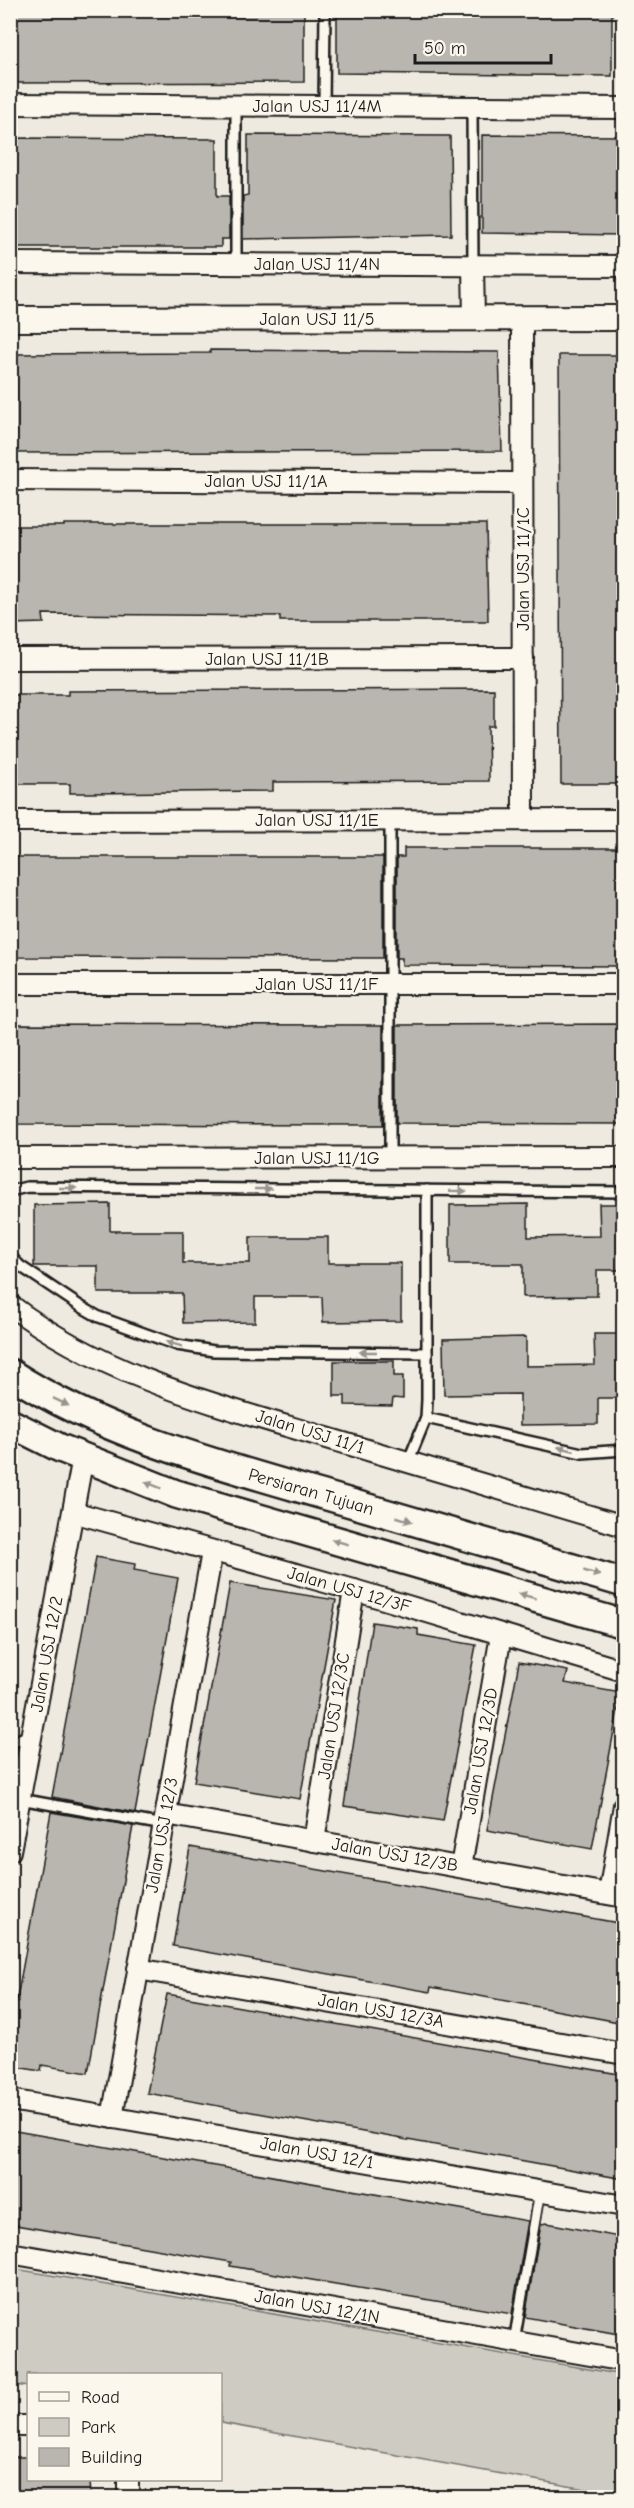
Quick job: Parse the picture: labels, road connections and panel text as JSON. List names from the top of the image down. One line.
{"streets":{"main road":["Persiaran Tujuan"],"street":["Jalan USJ 11/4M","Jalan USJ 11/4N","Jalan USJ 11/5","Jalan USJ 11/1A","Jalan USJ 11/1C","Jalan USJ 11/1B","Jalan USJ 11/1E","Jalan USJ 11/1F","Jalan USJ 11/1G","Jalan USJ 11/1","Jalan USJ 12/3F","Jalan USJ 12/2","Jalan USJ 12/3C","Jalan USJ 12/3D","Jalan USJ 12/3","Jalan USJ 12/3B","Jalan USJ 12/3A","Jalan USJ 12/1","Jalan USJ 12/1N"]},"crossings":[["Jalan USJ 11/5","Jalan USJ 11/1C"],["Jalan USJ 11/1A","Jalan USJ 11/1C"],["Jalan USJ 11/1C","Jalan USJ 11/1B"],["Jalan USJ 11/1C","Jalan USJ 11/1E"],["Jalan USJ 12/3F","Jalan USJ 12/2"],["Jalan USJ 12/3F","Jalan USJ 12/3C"],["Jalan USJ 12/3F","Jalan USJ 12/3D"],["Jalan USJ 12/3F","Jalan USJ 12/3"],["Jalan USJ 12/3C","Jalan USJ 12/3B"],["Jalan USJ 12/3D","Jalan USJ 12/3B"],["Jalan USJ 12/3","Jalan USJ 12/3B"],["Jalan USJ 12/3","Jalan USJ 12/3A"],["Jalan USJ 12/3","Jalan USJ 12/1"]],"legend":["Road","Park","Building"],"scale_bar":"50 m"}
